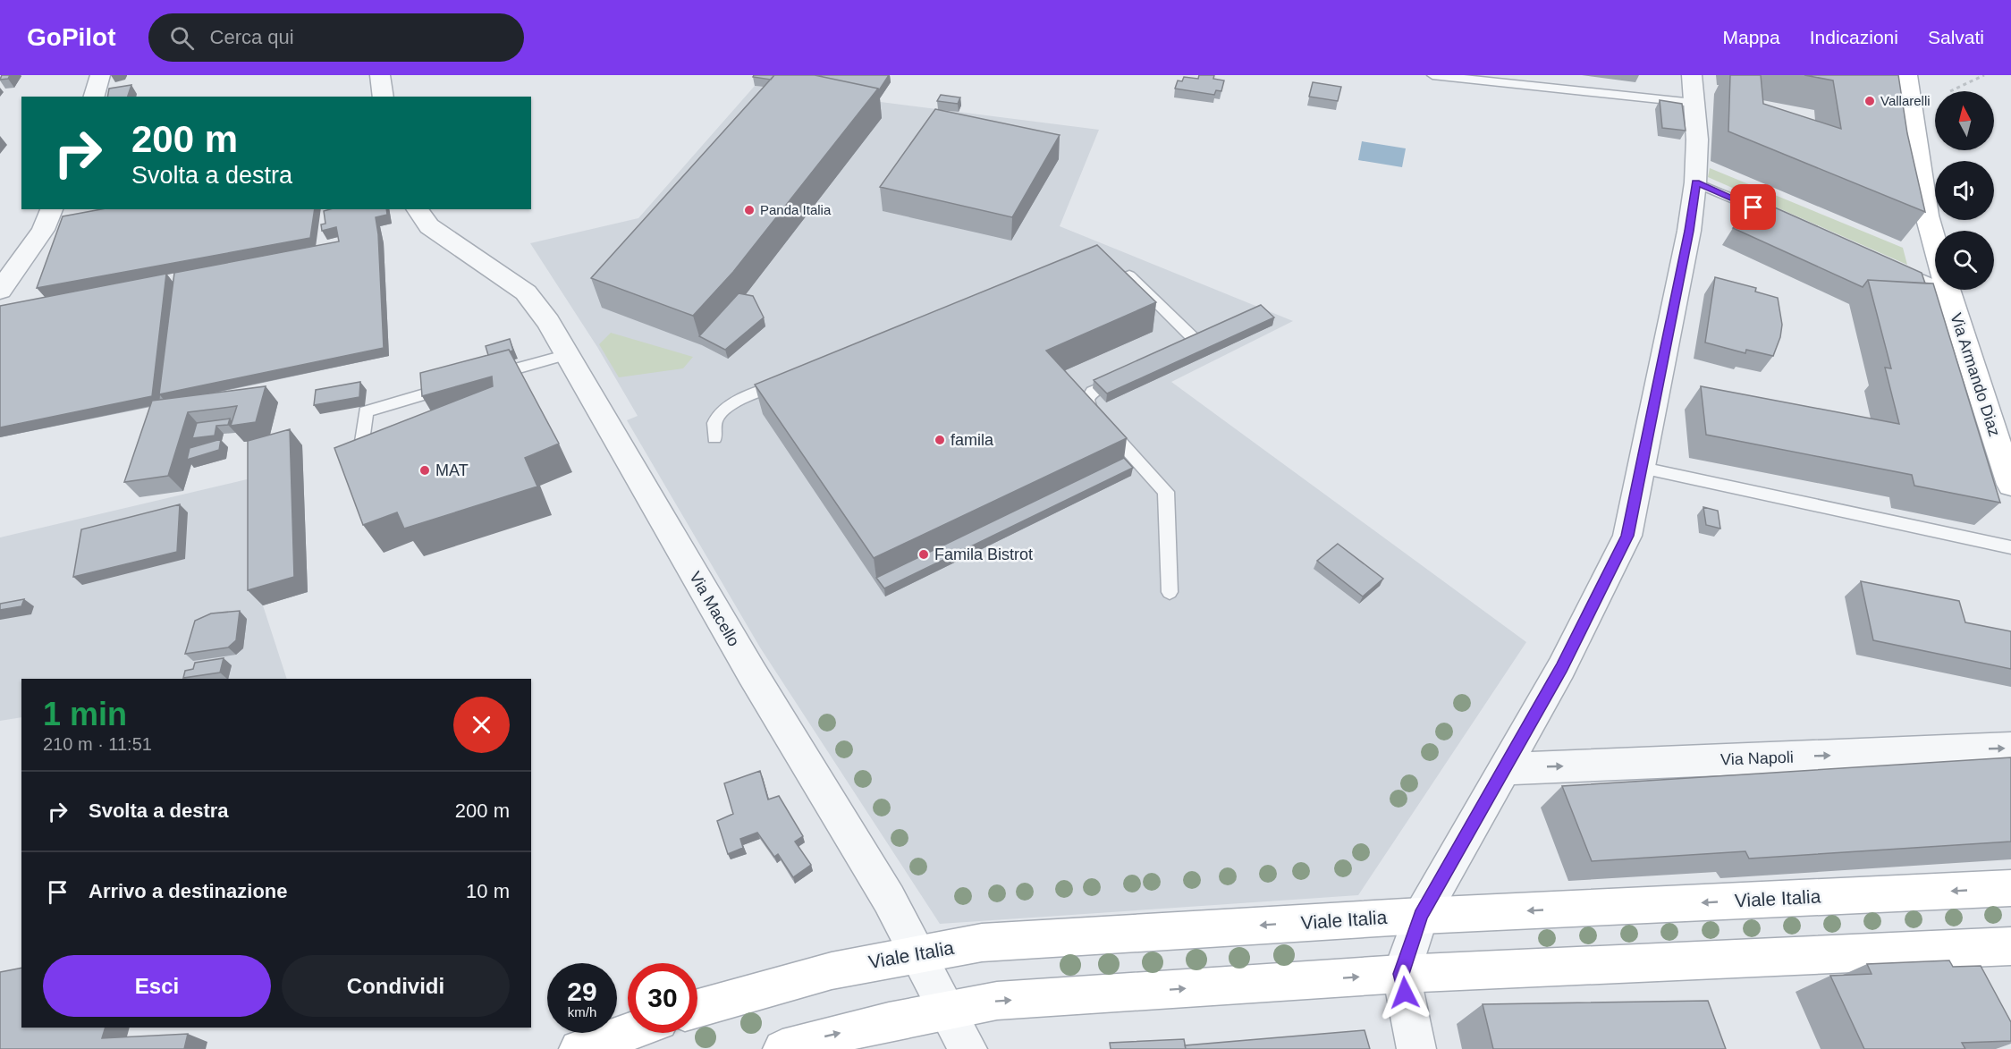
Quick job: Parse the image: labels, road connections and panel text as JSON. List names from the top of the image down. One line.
{"streets":{"main road":["Via Armando Diaz","Viale Italia"],"street":["Via Macello","Via Napoli"]},"crossings":[["Via Macello","Viale Italia"]],"one_way":["Via Napoli"],"places":["Vallarelli","Panda Italia","famila","MAT","Famila Bistrot"],"north":"top","page":{"header":"GoPilot","search":"Cerca qui","nav":["Mappa","Indicazioni","Salvati"],"turn":["200 m","Svolta a destra"],"heading":["1 min","210 m · 11:51"],"list":[{"name":"Svolta a destra","value":"200 m"},{"name":"Arrivo a destinazione","value":"10 m"}],"buttons":["Esci","Condividi"],"speed":"29 km/h","limit":"30"}}
